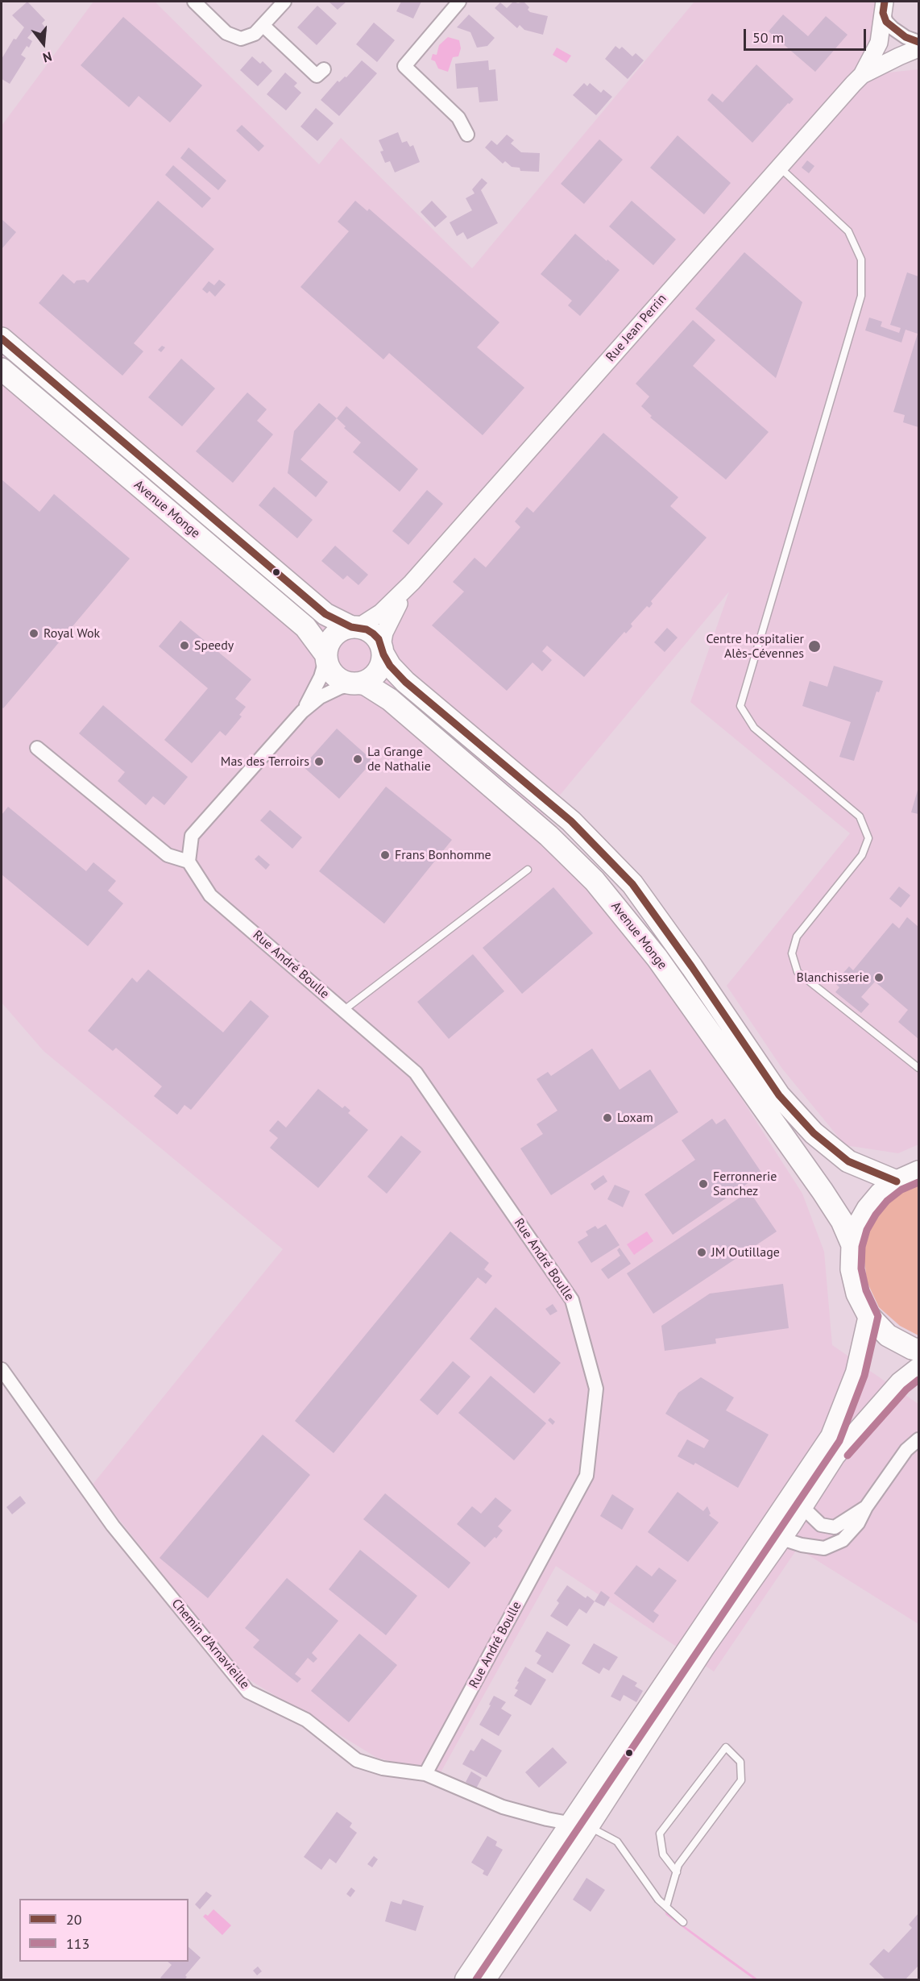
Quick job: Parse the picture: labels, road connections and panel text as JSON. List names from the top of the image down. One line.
{"streets":{"main road":["Avenue Monge"],"street":["Rue Jean Perrin","Rue André Boulle","Chemin d'Arnavieille"]},"crossings":[["Rue Jean Perrin","Avenue Monge"],["Rue André Boulle","Chemin d'Arnavieille"]],"places":["Royal Wok","Speedy","Centre hospitalier Alès-Cévennes","La Grange de Nathalie","Mas des Terroirs","Frans Bonhomme","Blanchisserie","Loxam","Ferronnerie Sanchez","JM Outillage"],"lines":["transit line 20","transit line 113"],"legend":["20","113"],"scale_bar":"50 m","north":"bottom"}
